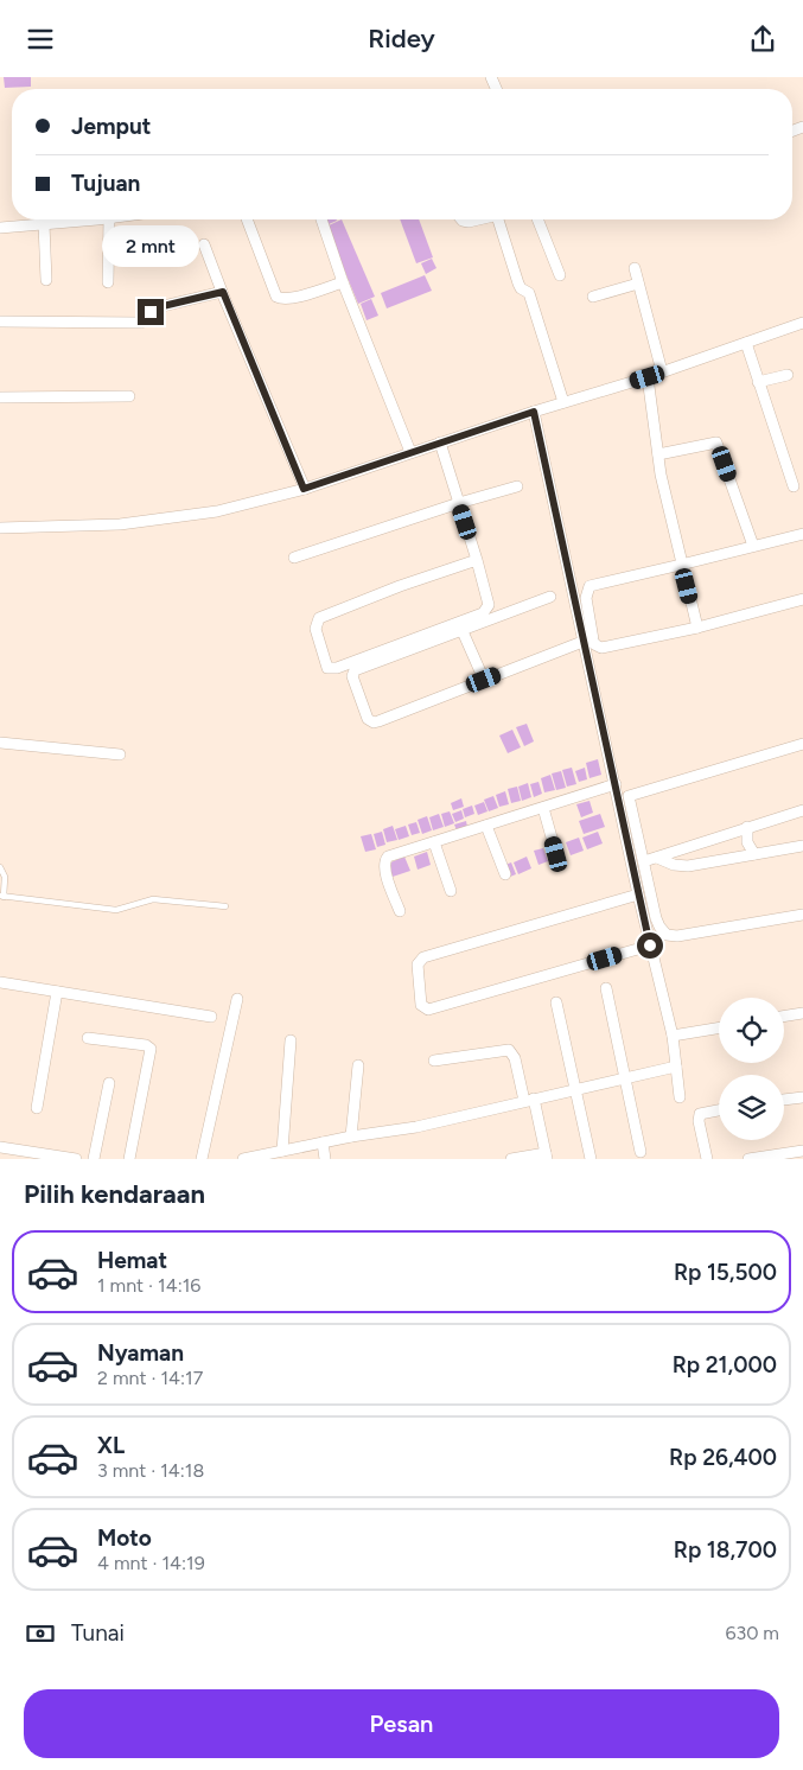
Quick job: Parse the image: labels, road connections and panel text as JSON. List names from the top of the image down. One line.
{"page":{"header":"Ridey","banner":["Jemput","Tujuan"],"bubble":"2 mnt","heading":"Pilih kendaraan","list":[{"name":"Hemat","note":"1 mnt · 14:16","value":"Rp 15,500"},{"name":"Nyaman","note":"2 mnt · 14:17","value":"Rp 21,000"},{"name":"XL","note":"3 mnt · 14:18","value":"Rp 26,400"},{"name":"Moto","note":"4 mnt · 14:19","value":"Rp 18,700"}],"pay":["Tunai","630 m"],"buttons":"Pesan"}}
